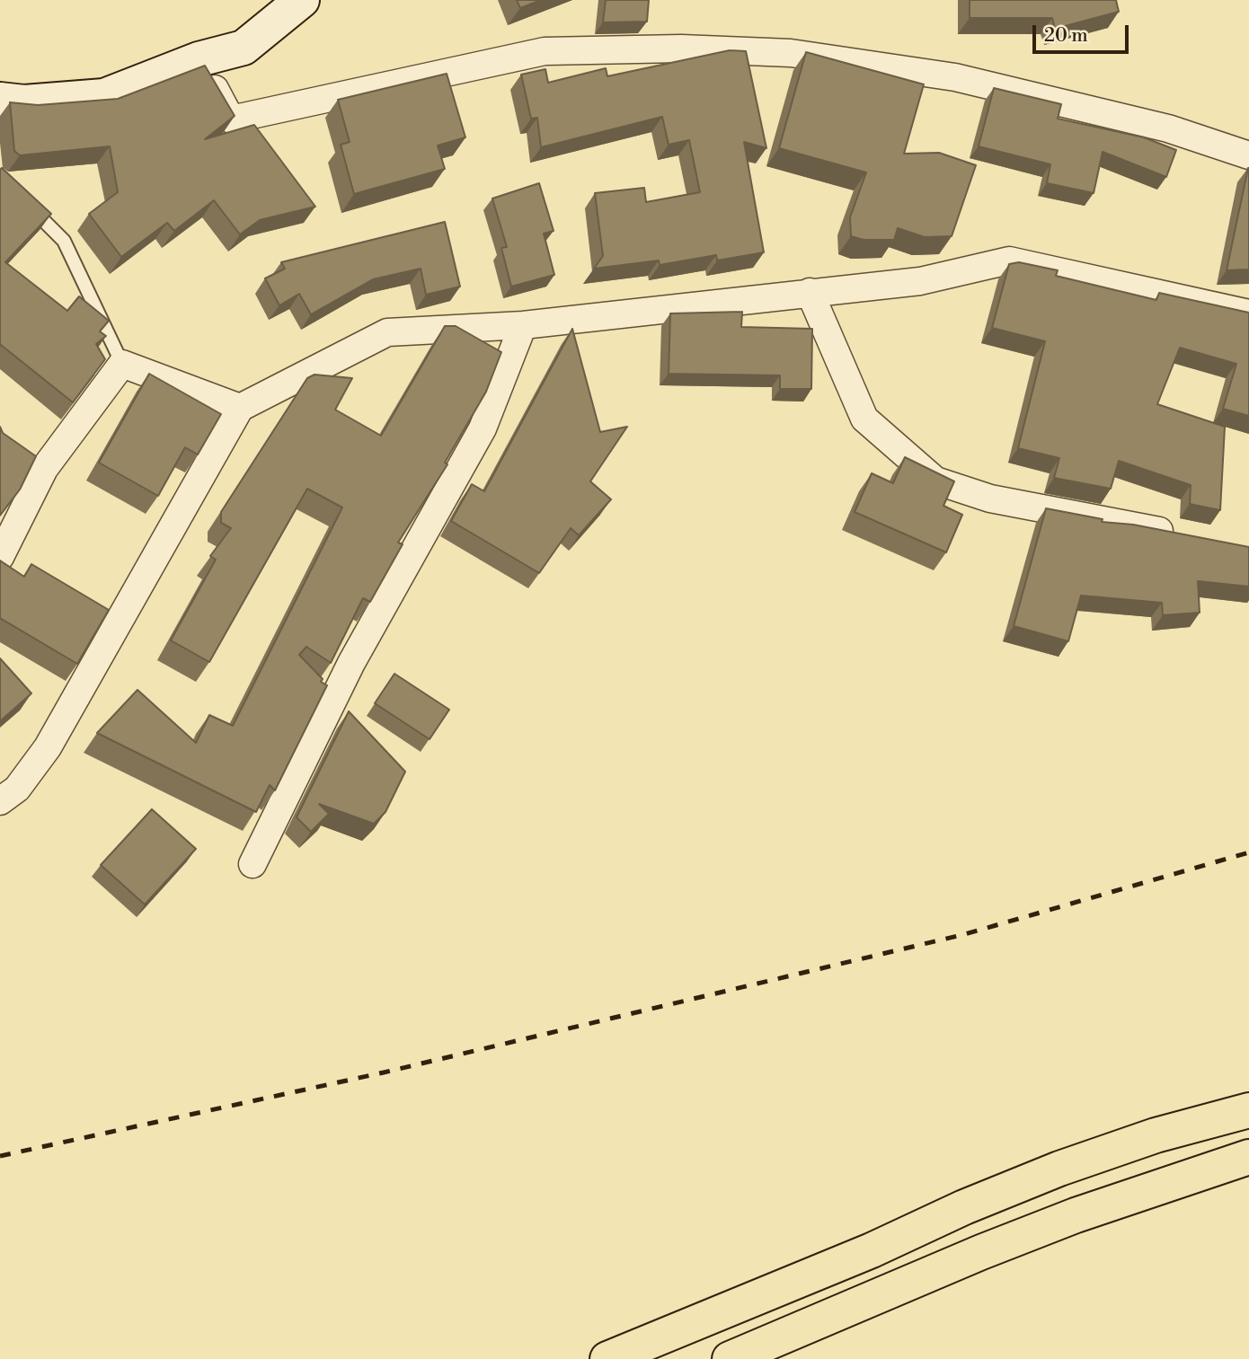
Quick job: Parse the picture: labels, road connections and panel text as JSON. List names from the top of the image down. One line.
{"scale_bar":"20 m"}
